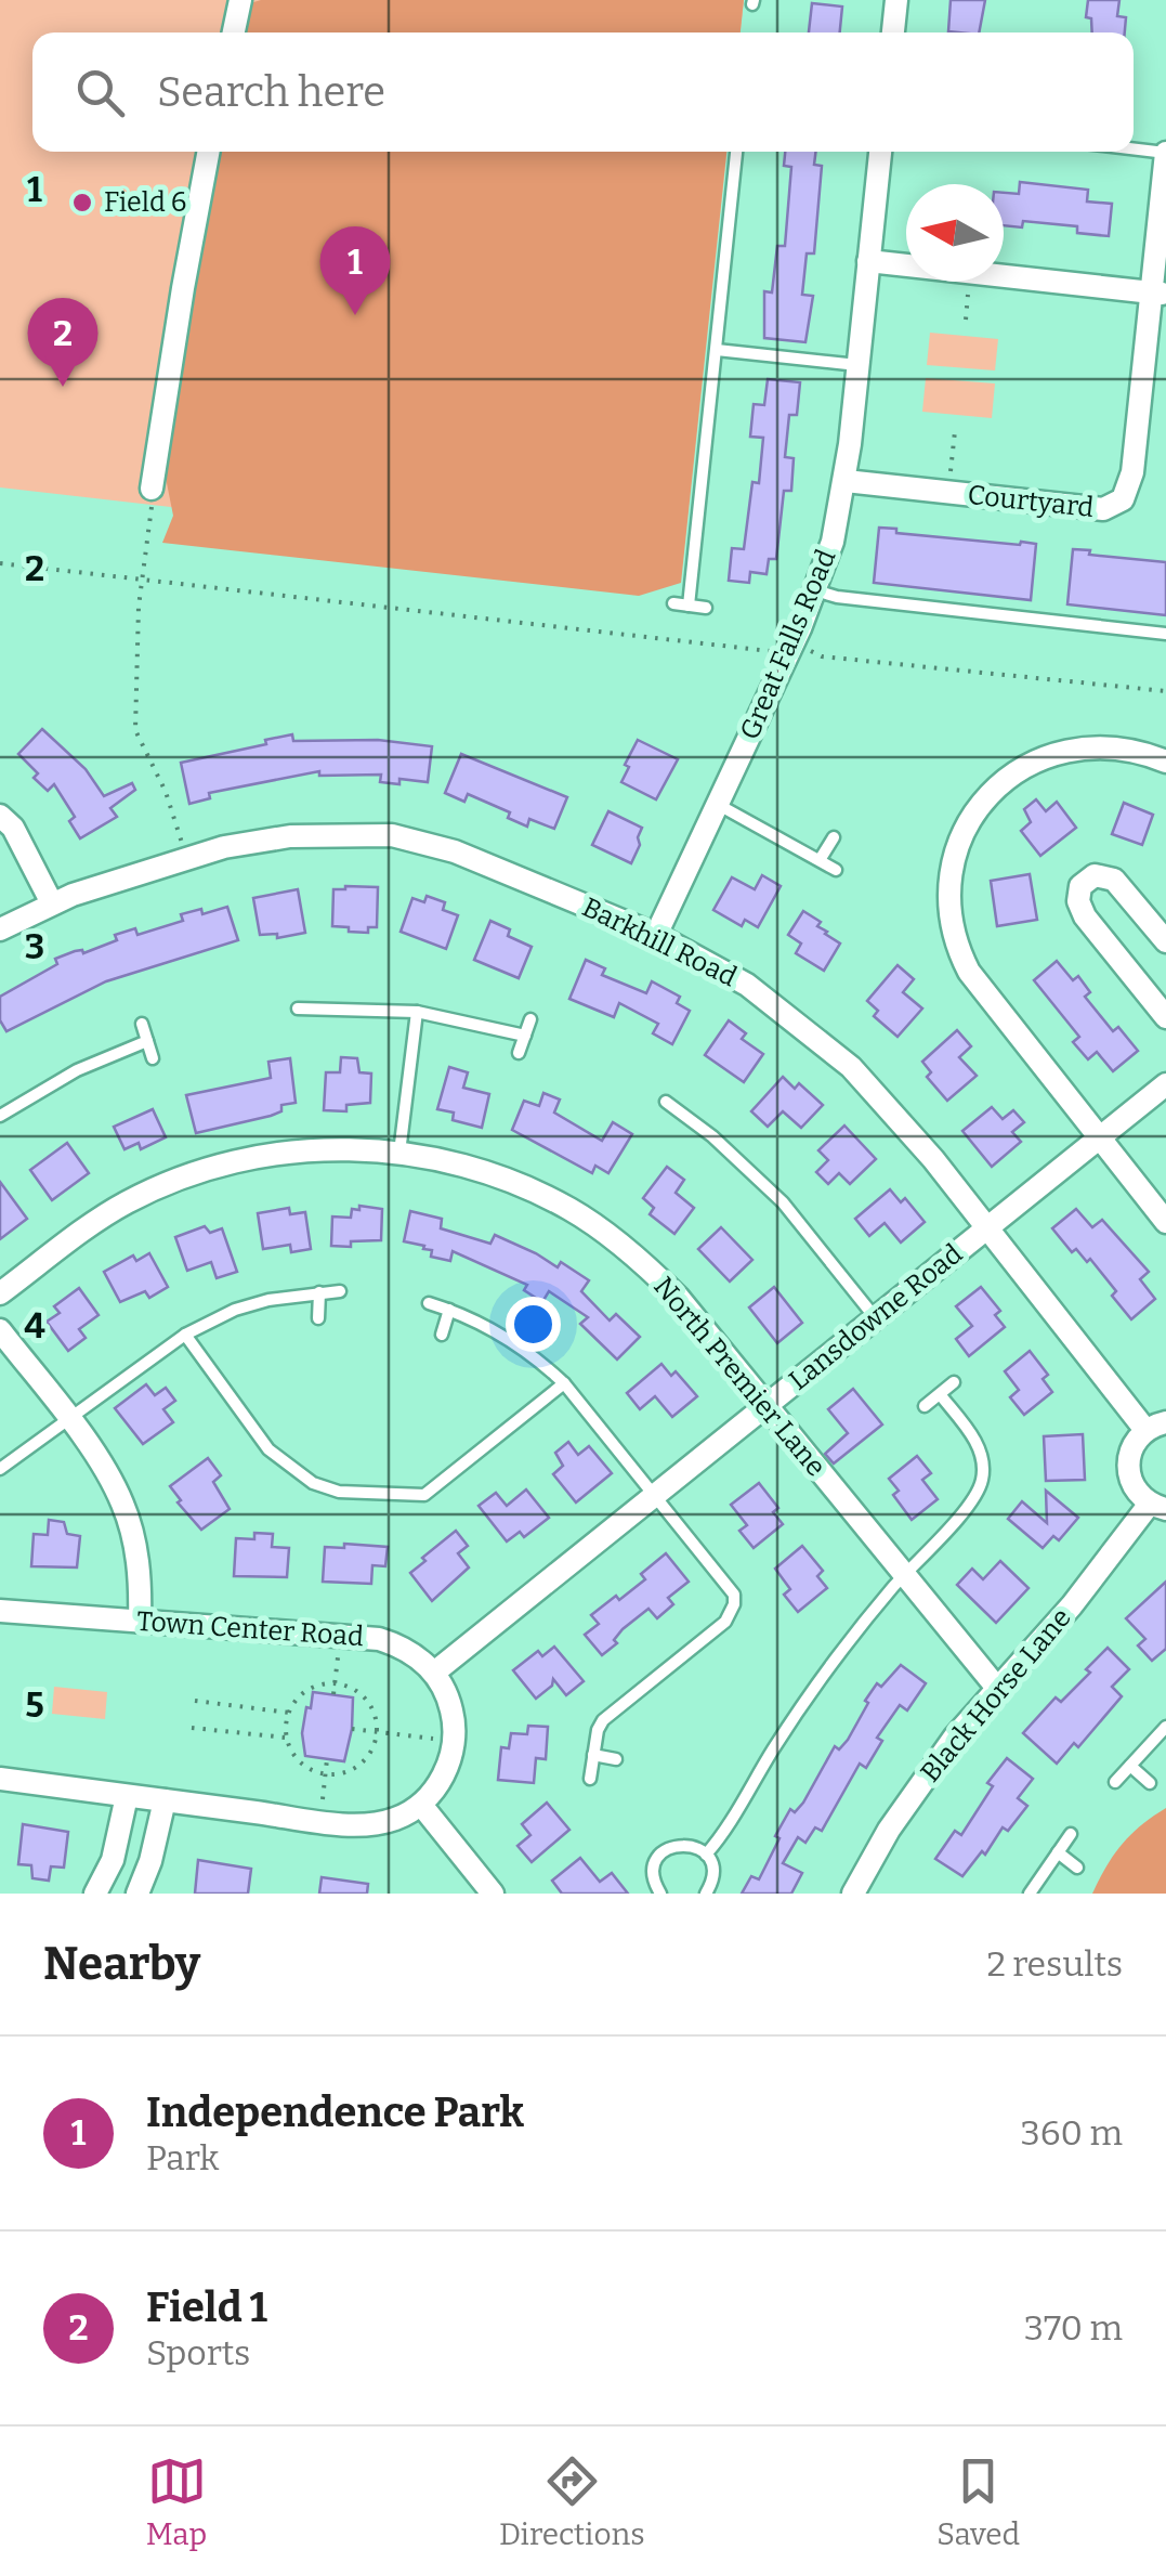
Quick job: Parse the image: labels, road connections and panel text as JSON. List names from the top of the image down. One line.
{"streets":{"street":["Courtyard","Great Falls Road","Barkhill Road","Lansdowne Road","North Premier Lane","Town Center Road","Black Horse Lane"]},"crossings":[["Courtyard","Great Falls Road"],["Great Falls Road","Barkhill Road"],["Barkhill Road","Lansdowne Road"],["Lansdowne Road","North Premier Lane"],["Lansdowne Road","Town Center Road"],["North Premier Lane","Black Horse Lane"]],"places":["Field 6"],"north":"left","page":{"search":"Search here","pins":["1","2"],"heading":["Nearby","2 results"],"list":[{"mark":"1","name":"Independence Park","note":"Park","value":"360 m"},{"mark":"2","name":"Field 1","note":"Sports","value":"370 m"}],"nav":["Map","Directions","Saved"]},"grid":{"rows":["1","2","3","4","5"]}}
